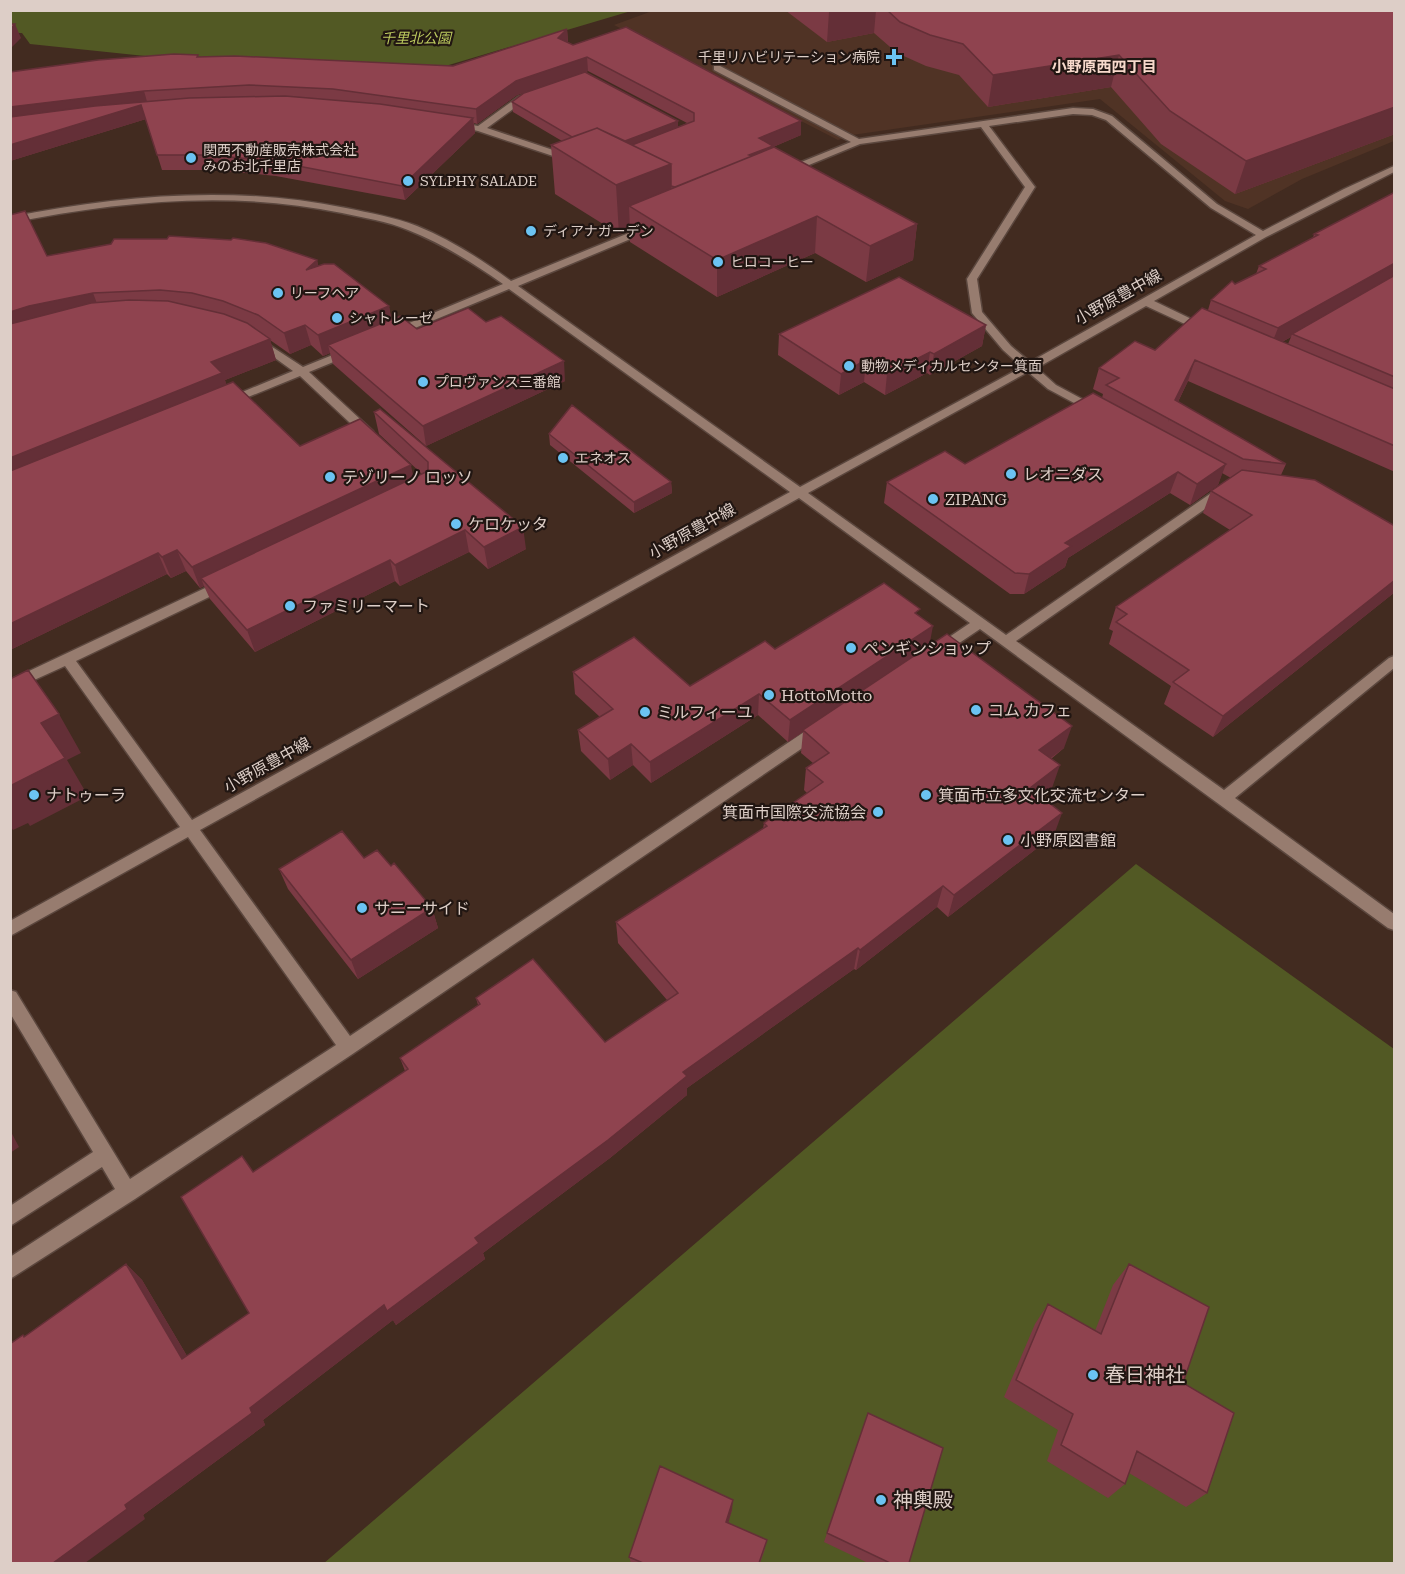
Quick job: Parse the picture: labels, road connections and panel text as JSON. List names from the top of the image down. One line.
{"streets":{"street":["小野原豊中線"]},"districts":["小野原西四丁目"],"parks":["千里北公園"],"places":{"health":["千里リハビリテーション病院"],"other":["関西不動産販売株式会社 みのお北千里店","SYLPHY SALADE","ディアナガーデン","ヒロコーヒー","リーフヘア","シャトレーゼ","動物メディカルセンター箕面","プロヴァンス三番館","エネオス","レオニダス","テゾリーノ ロッソ","ZIPANG","ケロケッタ","ファミリーマート","ペンギンショップ","HottoMotto","コム カフェ","ミルフィーユ","ナトゥーラ","箕面市立多文化交流センター","箕面市国際交流協会","小野原図書館","サニーサイド","春日神社","神輿殿"]}}
